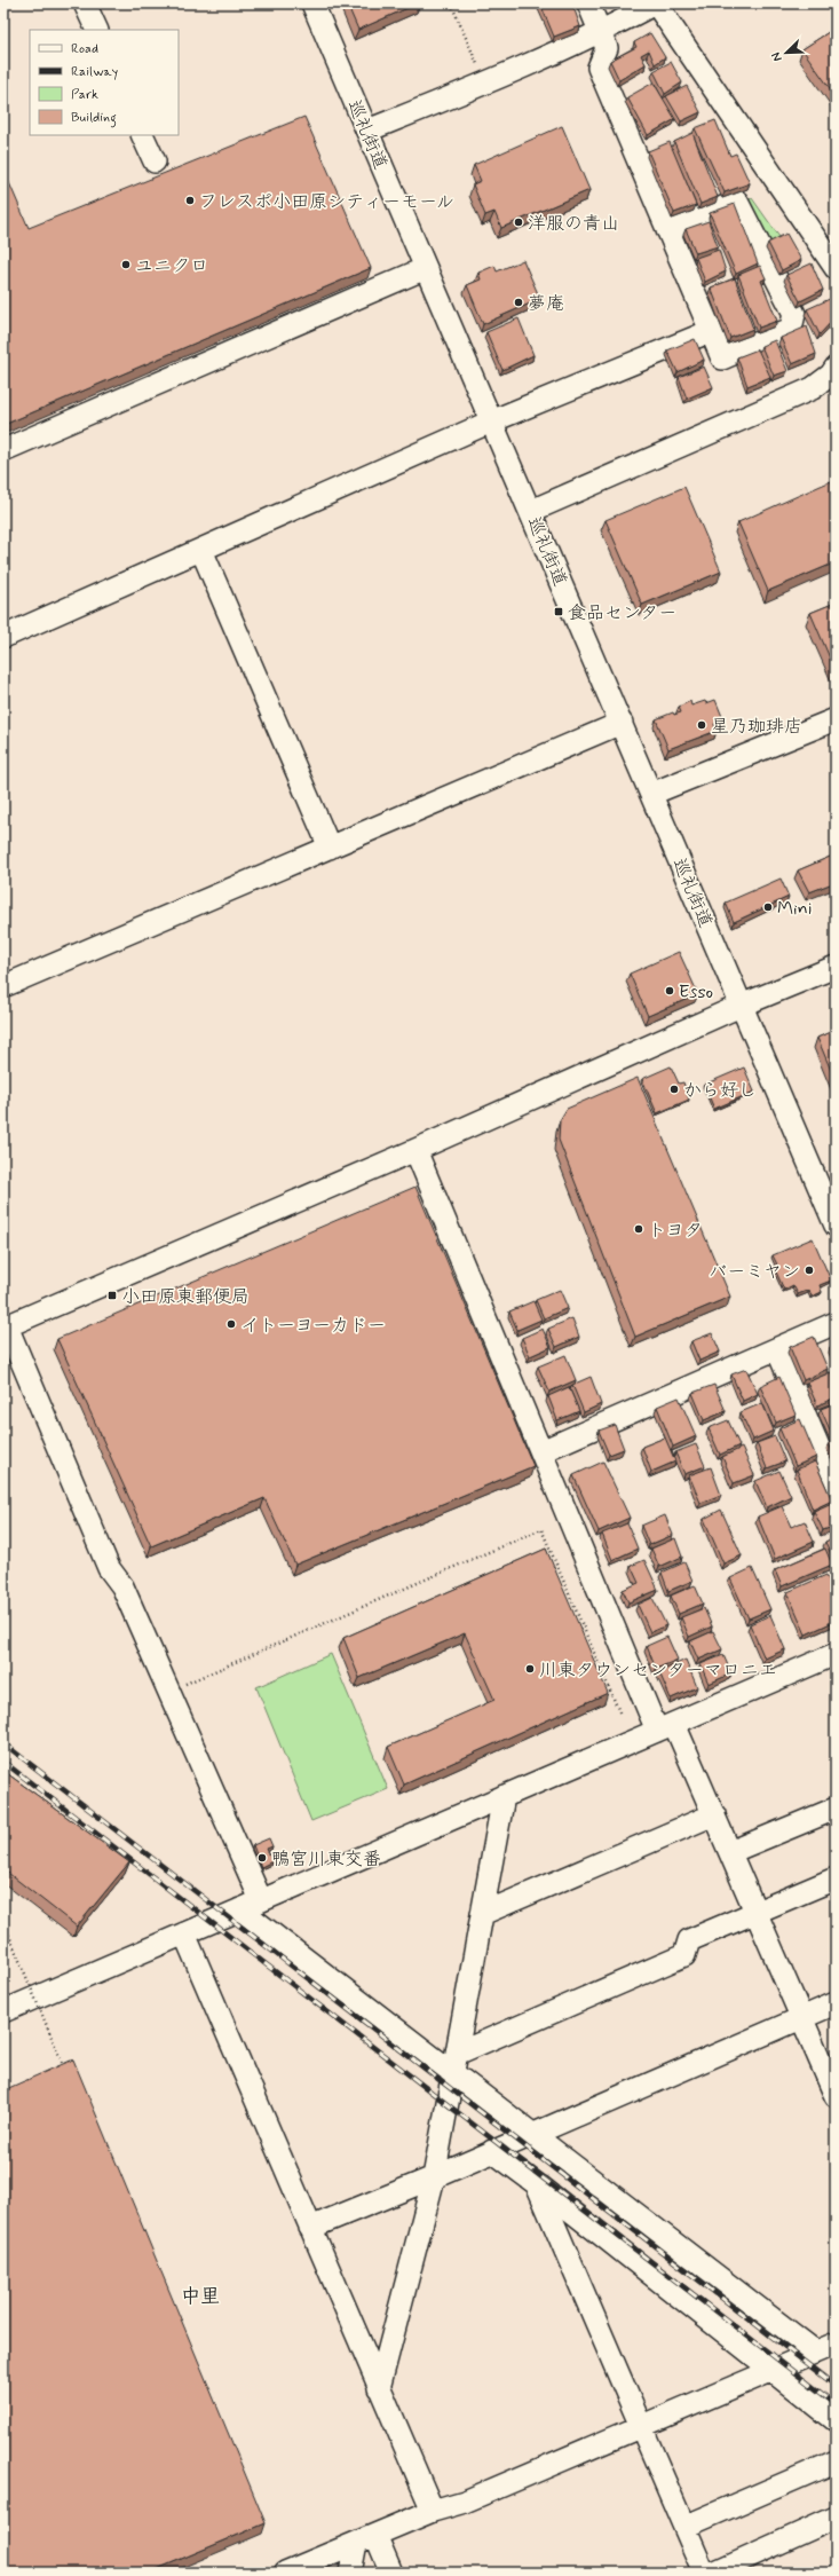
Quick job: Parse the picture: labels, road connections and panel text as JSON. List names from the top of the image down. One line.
{"streets":{"street":["巡礼街道"]},"districts":["中里"],"places":{"other":["フレスポ小田原シティーモール","洋服の青山","ユニクロ","夢庵","星乃珈琲店","Mini","Esso","から好し","トヨタ","バーミヤン","イトーヨーカドー","川東タウンセンターマロニエ","鴨宮川東交番"],"transit":["食品センター","小田原東郵便局"]},"legend":["Road","Railway","Park","Building"],"north":"bottom left"}
